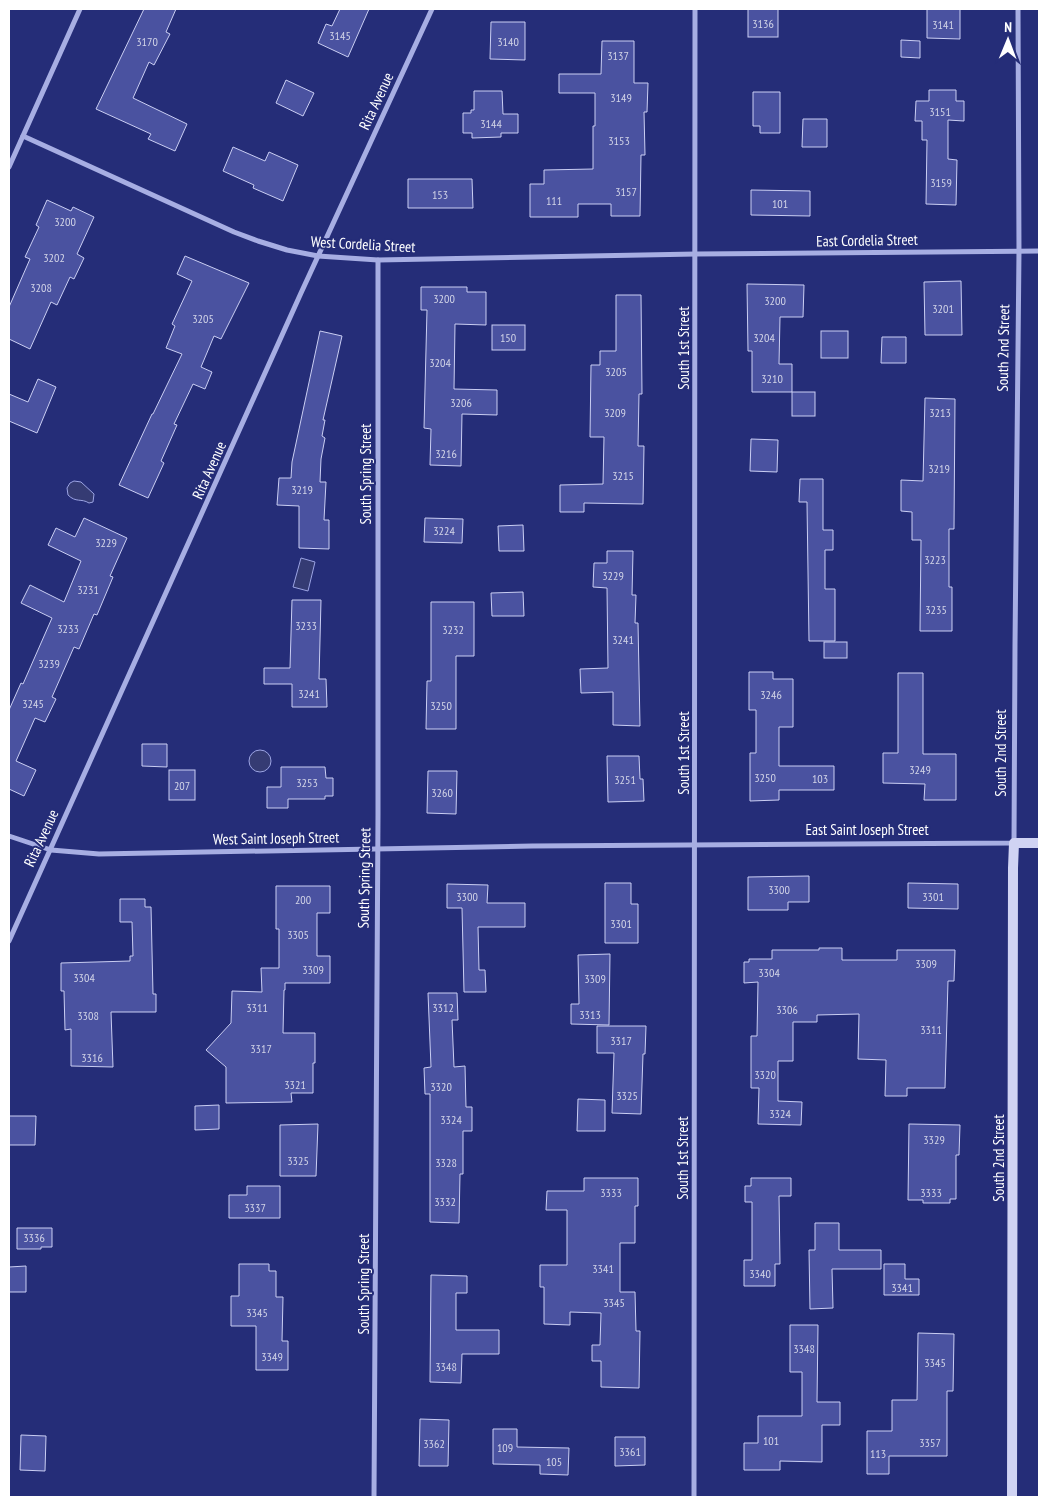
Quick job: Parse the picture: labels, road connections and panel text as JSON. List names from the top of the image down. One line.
{"streets":{"street":["Rita Avenue","East Cordelia Street","West Cordelia Street","South 1st Street","South 2nd Street","South Spring Street","East Saint Joseph Street","West Saint Joseph Street"]},"crossings":[["Rita Avenue","West Cordelia Street"],["Rita Avenue","West Saint Joseph Street"],["East Cordelia Street","West Cordelia Street"],["East Cordelia Street","South 1st Street"],["East Cordelia Street","South 2nd Street"],["West Cordelia Street","South 1st Street"],["West Cordelia Street","South Spring Street"],["South 1st Street","East Saint Joseph Street"],["South 1st Street","West Saint Joseph Street"],["South 2nd Street","East Saint Joseph Street"],["South Spring Street","West Saint Joseph Street"],["East Saint Joseph Street","West Saint Joseph Street"]],"house_numbers":["3136","3141","3145","3170","3140","3137","3149","3151","3144","3153","3159","3157","153","111","101","3200","3202","3208","3200","3200","3201","3205","150","3204","3204","3205","3210","3206","3209","3213","3216","3219","3215","3219","3224","3229","3223","3229","3231","3235","3233","3233","3232","3241","3239","3241","3246","3245","3250","3249","3250","103","3251","3253","207","3260","3300","3300","3301","200","3301","3305","3309","3309","3304","3304","3309","3311","3312","3306","3313","3308","3311","3317","3317","3316","3320","3321","3320","3325","3324","3324","3329","3325","3328","3333","3333","3332","3337","3336","3341","3340","3341","3345","3345","3348","3349","3345","3348","101","3357","3362","109","3361","113","105"],"north":"top"}
